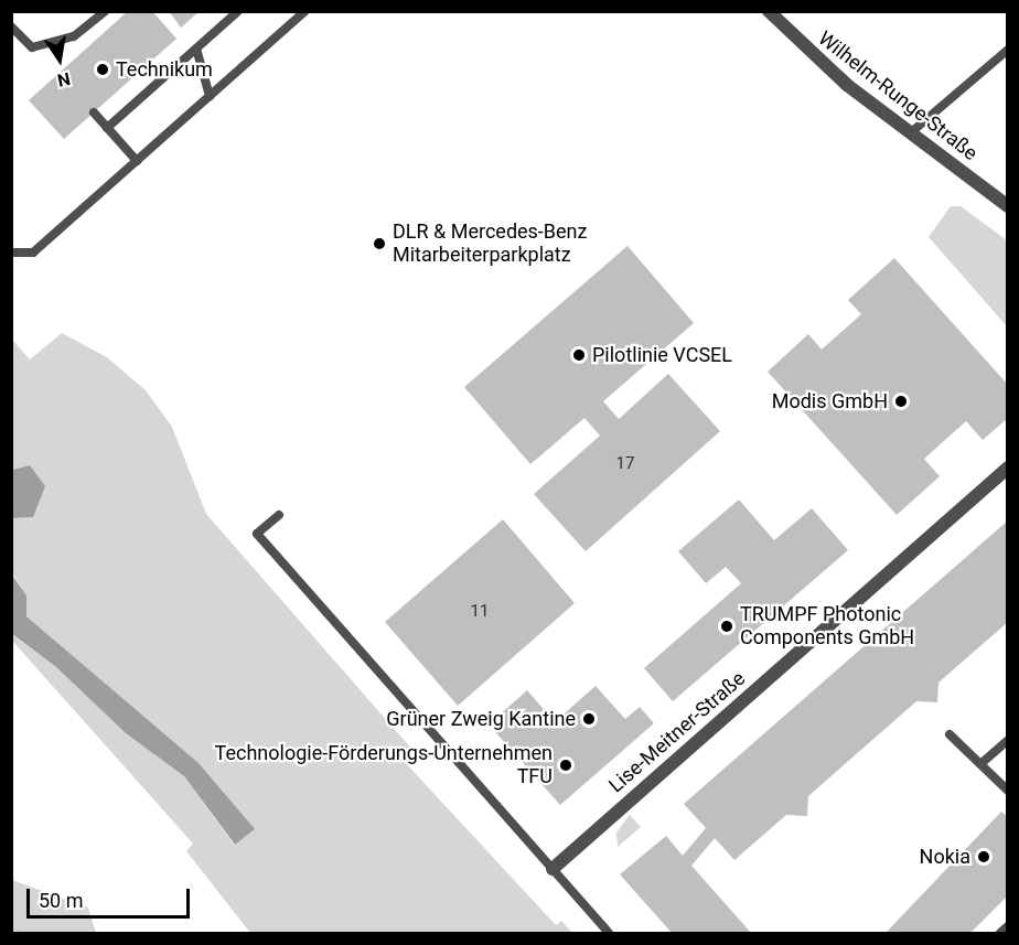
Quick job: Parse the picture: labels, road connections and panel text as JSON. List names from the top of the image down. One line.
{"streets":{"street":["Wilhelm-Runge-Straße","Lise-Meitner-Straße"]},"places":["Technikum","DLR & Mercedes-Benz Mitarbeiterparkplatz","Pilotlinie VCSEL","Modis GmbH","TRUMPF Photonic Components GmbH","Grüner Zweig Kantine","Technologie-Förderungs-Unternehmen TFU","Nokia"],"house_numbers":["17","11"],"scale_bar":"50 m","north":"bottom"}
